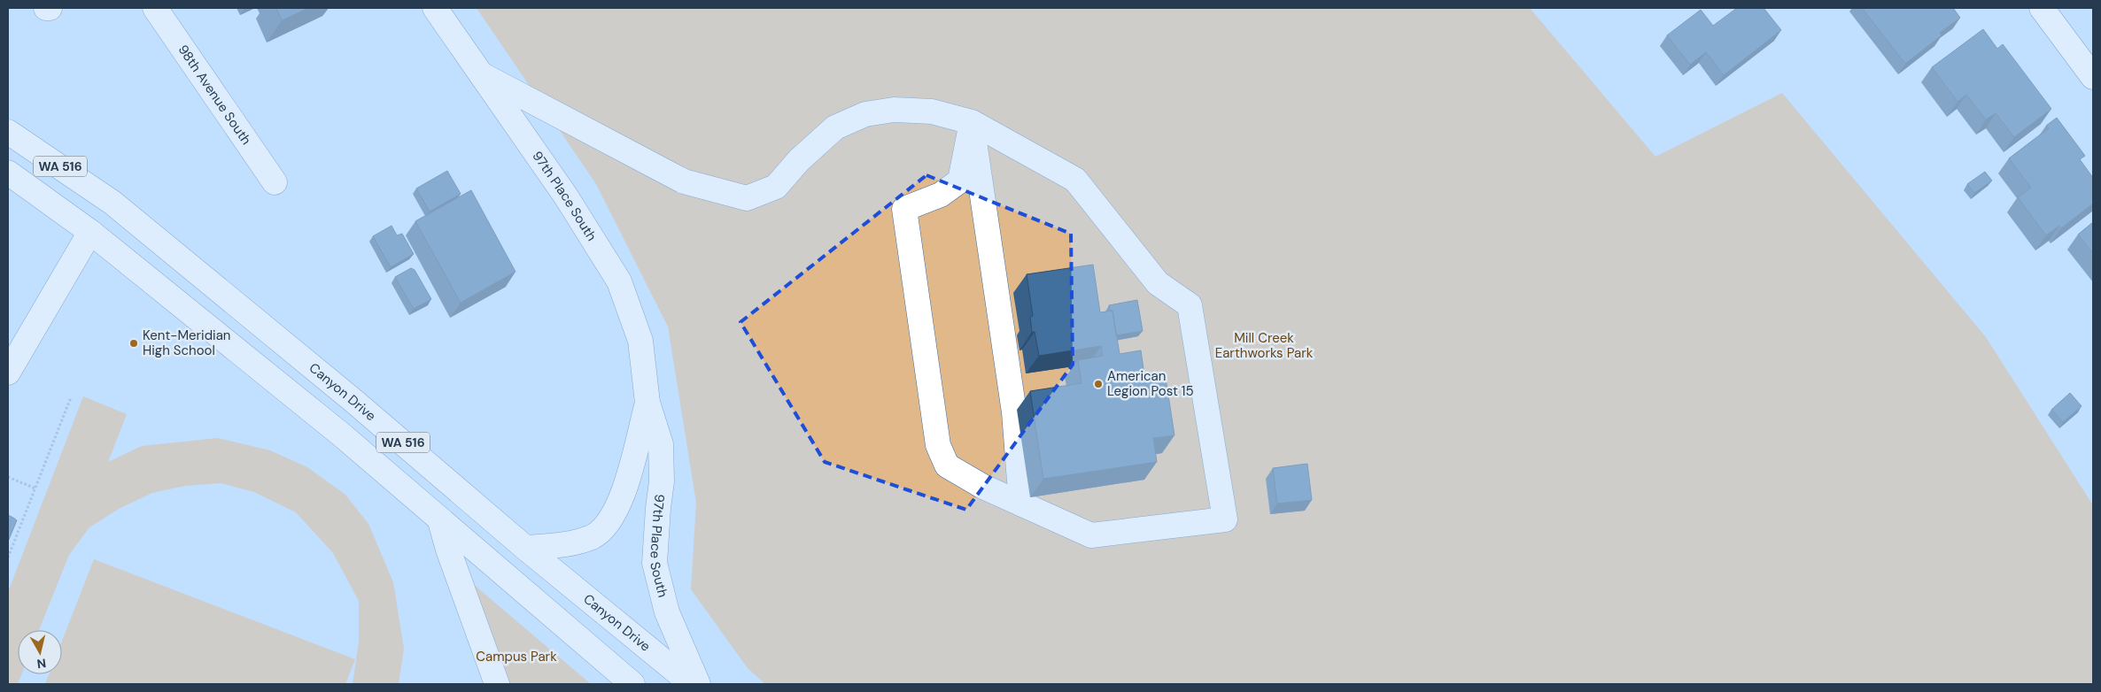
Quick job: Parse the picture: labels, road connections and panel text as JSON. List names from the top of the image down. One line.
{"streets":{"main road":["98th Avenue South","WA 516","97th Place South","Canyon Drive"]},"crossings":[["97th Place South","Canyon Drive"]],"parks":["Mill Creek Earthworks Park","Campus Park"],"places":["Kent-Meridian High School","American Legion Post 15"],"north":"bottom"}
